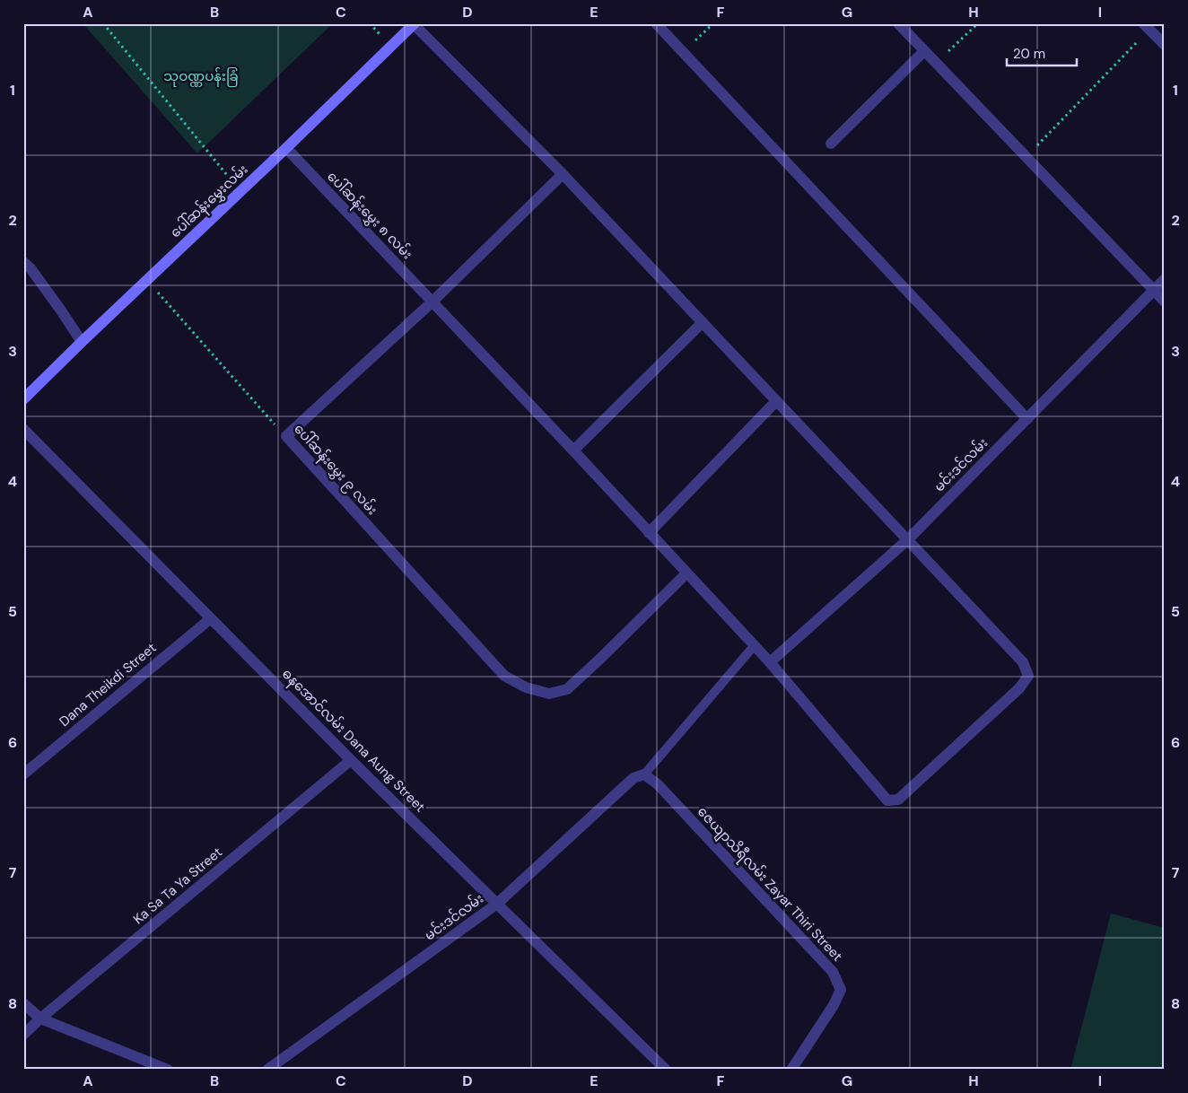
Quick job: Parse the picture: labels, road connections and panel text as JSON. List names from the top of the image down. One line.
{"streets":{"main road":["ပေါ်ဆန်းမွှေးလမ်း"],"street":["ပေါ်ဆန်းမွှေး ၈ လမ်း","မင်းဒင်လမ်း","ပေါ်ဆန်းမွှေး ၉ လမ်း","Dana Theikdi Street","ဓနအောင်လမ်း Dana Aung Street","ဇေယျာသိရီလမ်း Zayar Thiri Street","Ka Sa Ta Ya Street"]},"crossings":[["ပေါ်ဆန်းမွှေးလမ်း","ပေါ်ဆန်းမွှေး ၈ လမ်း"],["ပေါ်ဆန်းမွှေးလမ်း","ပေါ်ဆန်းမွှေး ၉ လမ်း"],["ပေါ်ဆန်းမွှေး ၈ လမ်း","မင်းဒင်လမ်း"],["ပေါ်ဆန်းမွှေး ၈ လမ်း","ပေါ်ဆန်းမွှေး ၉ လမ်း"],["မင်းဒင်လမ်း","ဓနအောင်လမ်း Dana Aung Street"],["မင်းဒင်လမ်း","ဇေယျာသိရီလမ်း Zayar Thiri Street"],["Dana Theikdi Street","ဓနအောင်လမ်း Dana Aung Street"],["ဓနအောင်လမ်း Dana Aung Street","Ka Sa Ta Ya Street"]],"parks":["သုဝဏ္ဏပန်းခြံ"],"scale_bar":"20 m","grid":{"columns":["A","B","C","D","E","F","G","H","I"],"rows":["1","2","3","4","5","6","7","8"]}}
